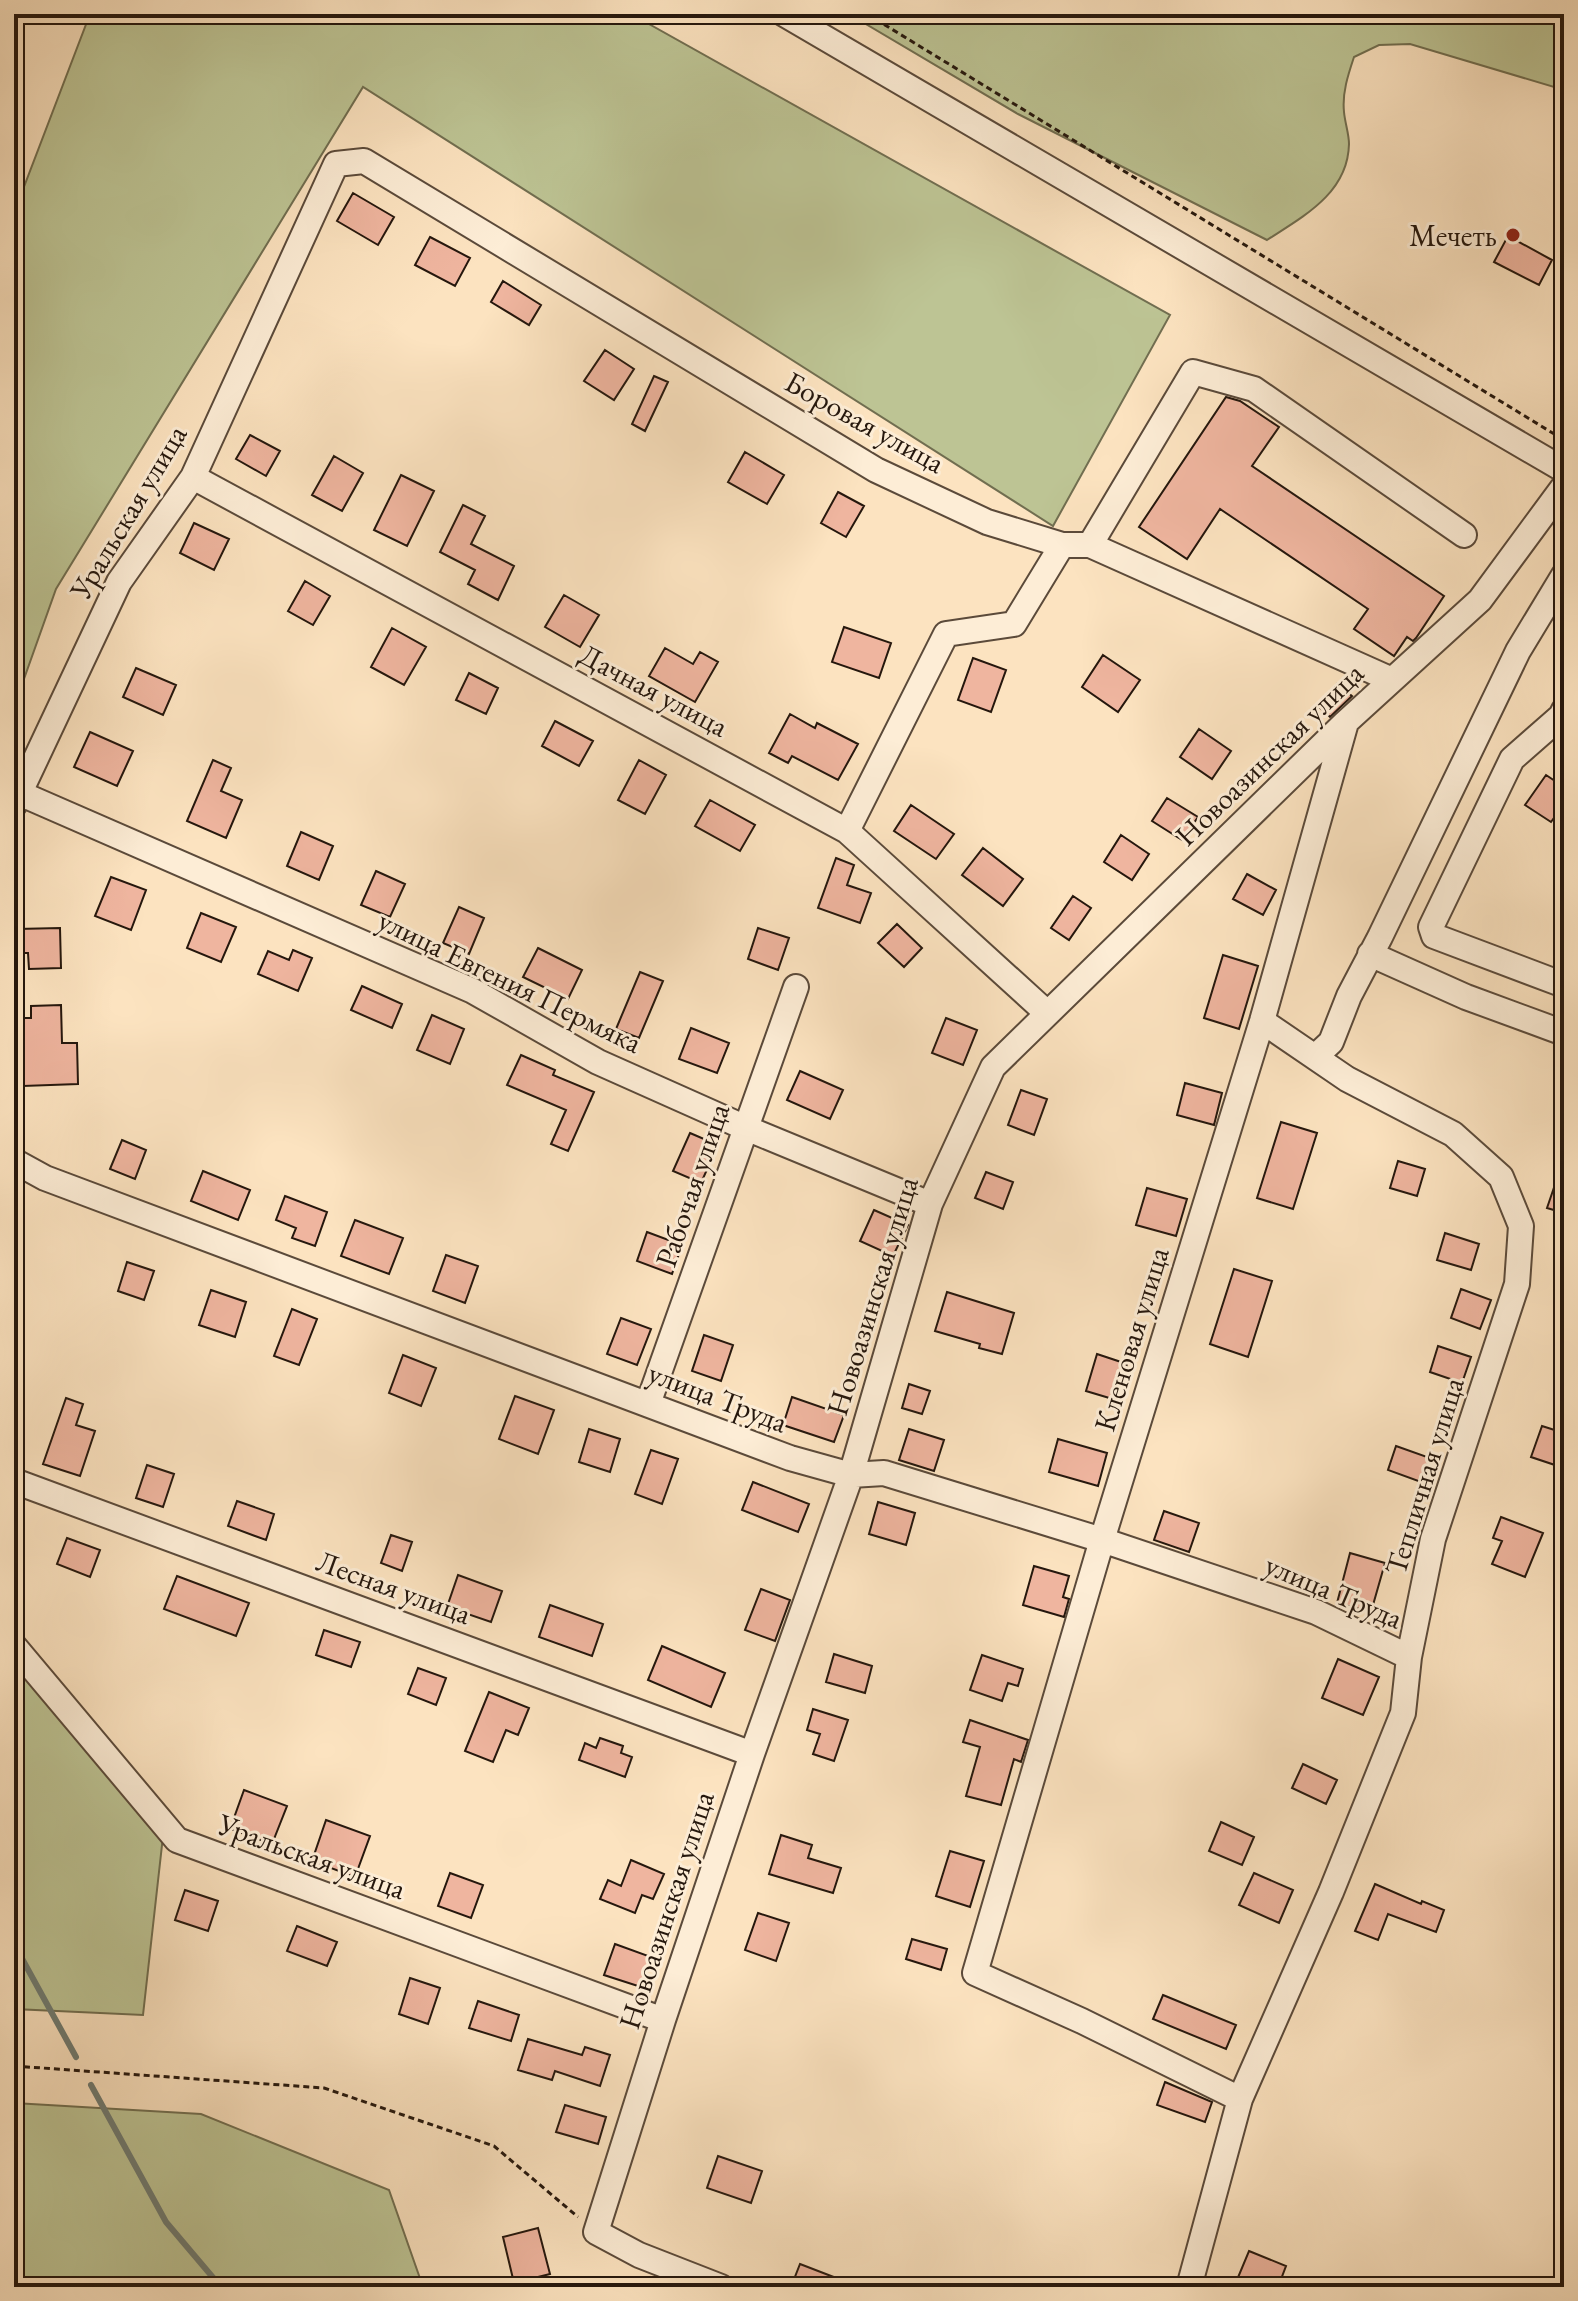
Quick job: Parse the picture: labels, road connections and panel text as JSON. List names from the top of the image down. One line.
{"streets":{"street":["Боровая улица","Уральская улица","Дачная улица","Новоазинская улица","улица Евгения Пермяка","Рабочая улица","Кленовая улица","улица Труда","Тепличная улица","Лесная улица"]},"crossings":[["Боровая улица","Уральская улица"],["Боровая улица","Новоазинская улица"],["Уральская улица","Дачная улица"],["Уральская улица","Новоазинская улица"],["Уральская улица","улица Евгения Пермяка"],["Дачная улица","Новоазинская улица"],["Новоазинская улица","улица Евгения Пермяка"],["Новоазинская улица","Кленовая улица"],["Новоазинская улица","улица Труда"],["Новоазинская улица","Лесная улица"],["улица Евгения Пермяка","Рабочая улица"],["Рабочая улица","улица Труда"],["Кленовая улица","улица Труда"],["Кленовая улица","Тепличная улица"],["улица Труда","Тепличная улица"]],"places":["Мечеть"]}
